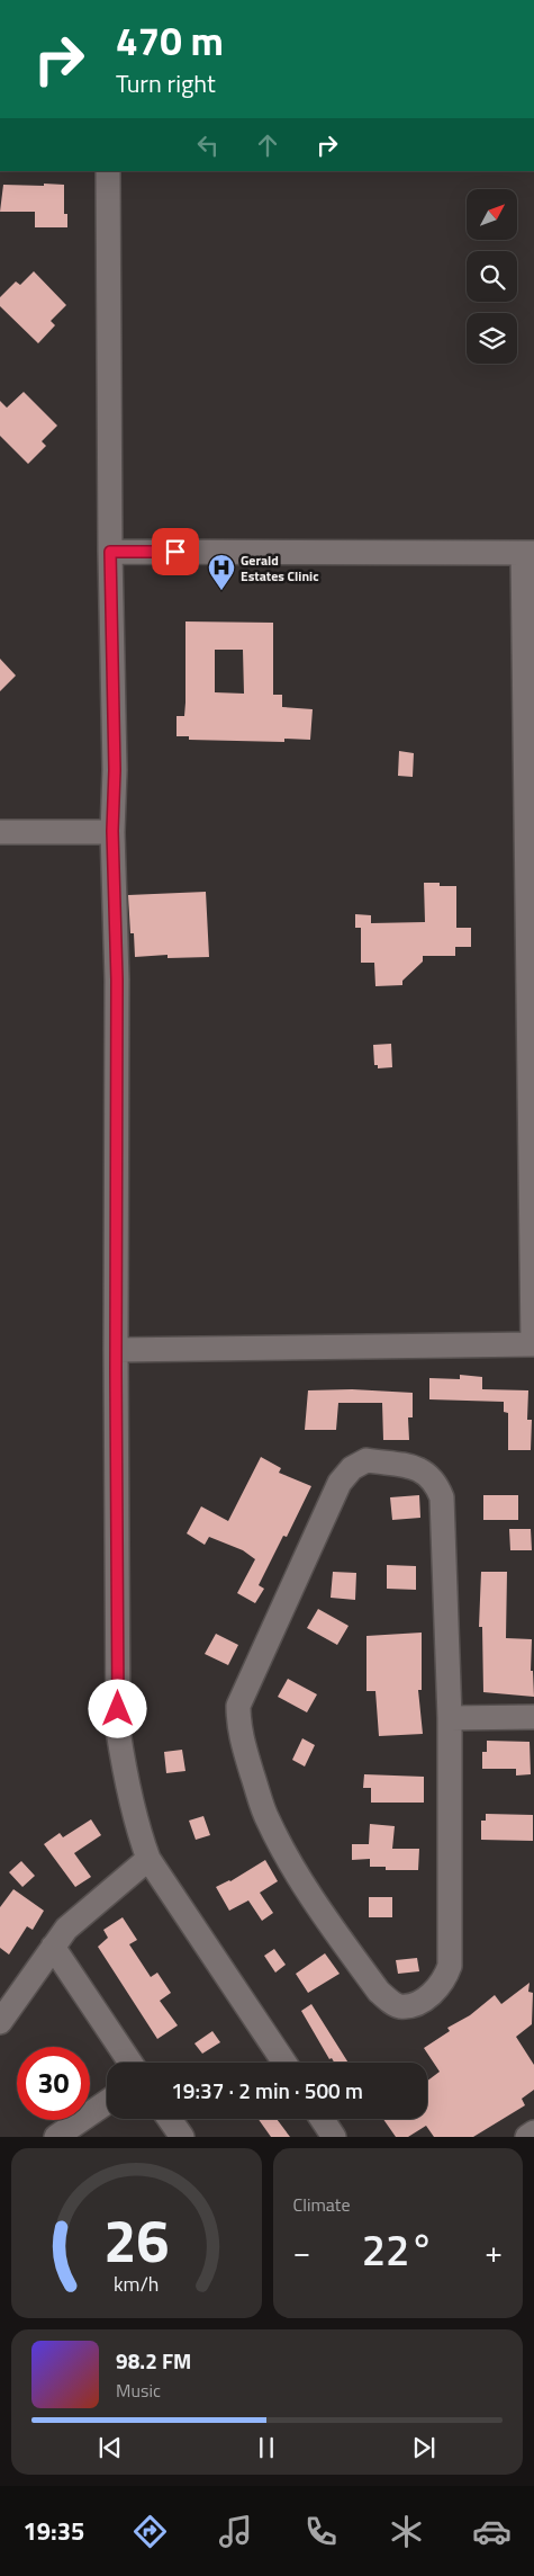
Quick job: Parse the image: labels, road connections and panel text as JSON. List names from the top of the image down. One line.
{"places":{"hospital":["Gerald Estates Clinic"]},"north":"top right","page":{"turn":["470 m","Turn right"],"limit":"30","trip":"19:37 · 2 min · 500 m","tile":"Climate","heat":["−","22°","+"],"song":["98.2 FM","Music"],"tabs":"19:35","gauge":["26","km/h"]}}
